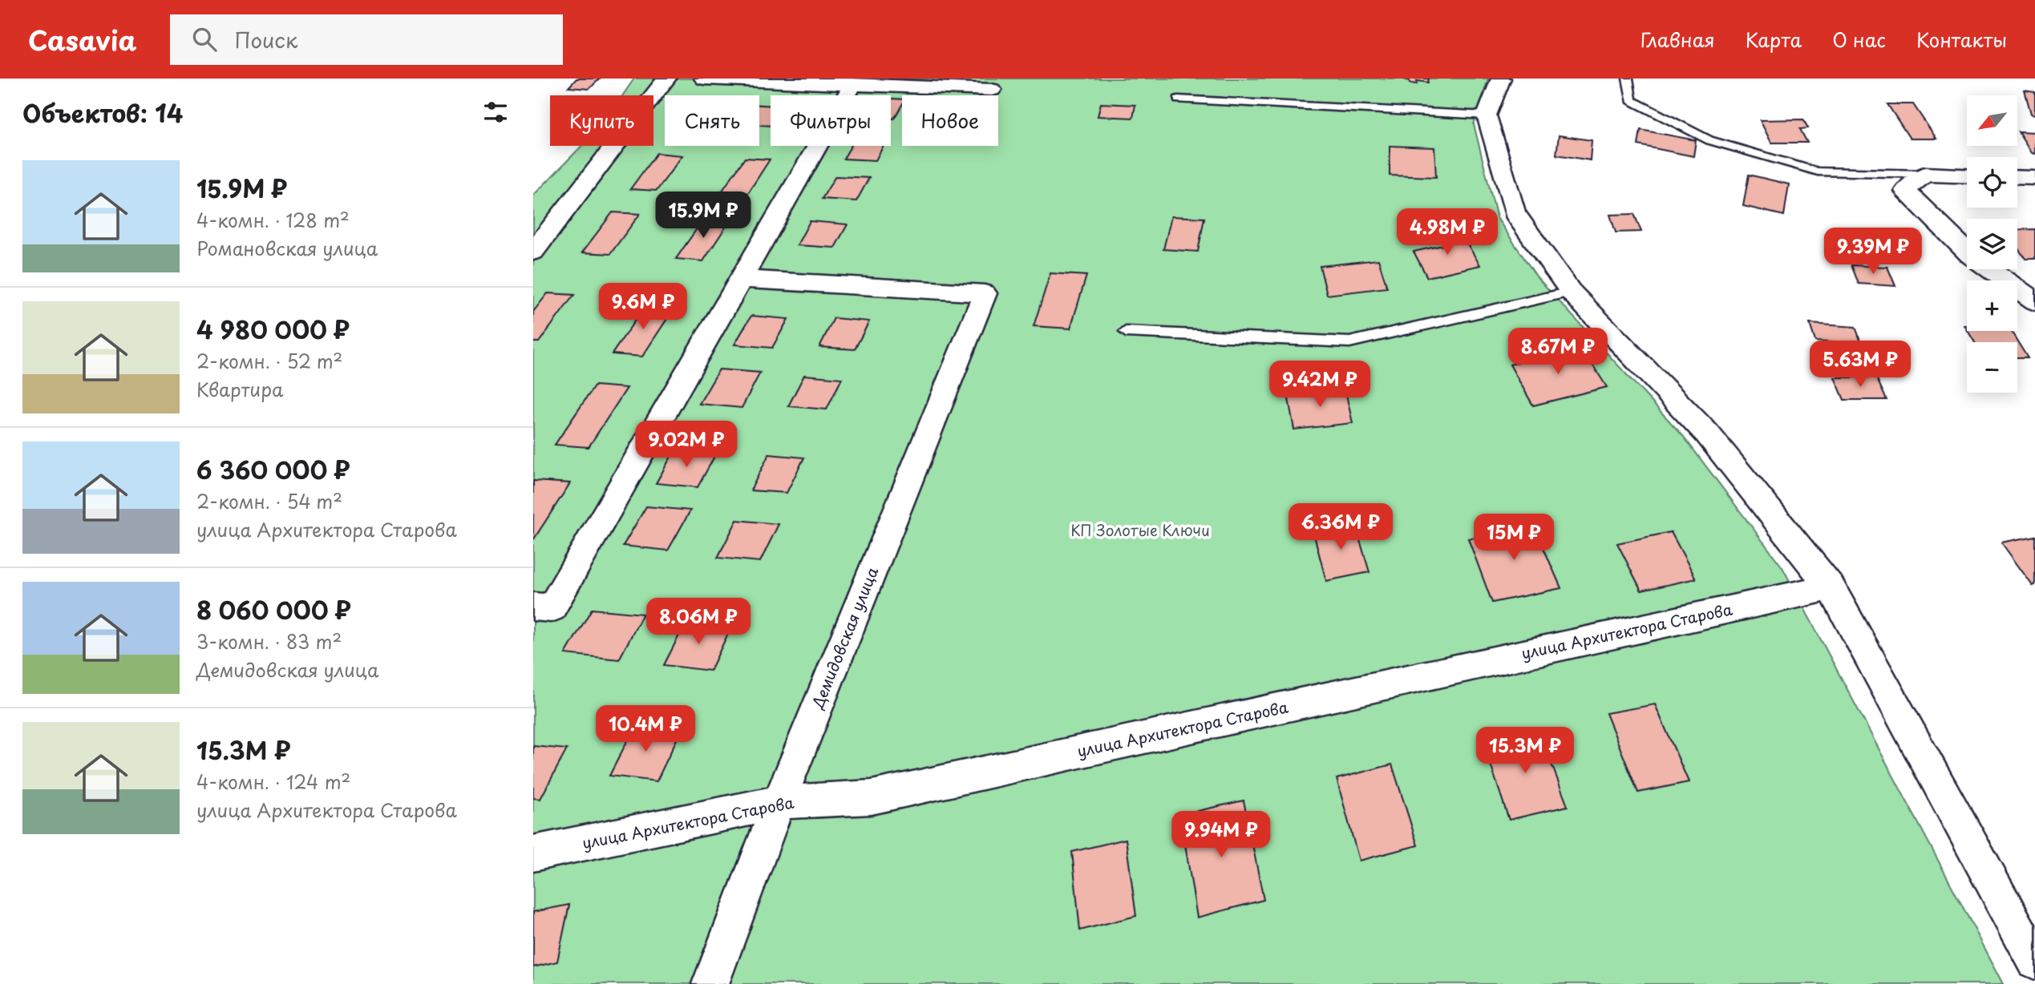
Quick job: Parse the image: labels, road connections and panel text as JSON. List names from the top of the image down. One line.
{"streets":{"street":["улица Архитектора Старова","Демидовская улица"]},"crossings":[["улица Архитектора Старова","Демидовская улица"]],"parks":["КП Золотые Ключи"],"north":"bottom left","page":{"header":"Casavia","search":"Поиск","nav":["Главная","Карта","О нас","Контакты"],"heading":"Объектов: 14","map_buttons":["+","−"],"chip":["Купить","Снять","Фильтры","Новое"],"list":[{"name":"15.9M ₽","note":"4-комн. · 128 m² · Романовская улица"},{"name":"4 980 000 ₽","note":"2-комн. · 52 m² · Квартира"},{"name":"6 360 000 ₽","note":"2-комн. · 54 m² · улица Архитектора Старова"},{"name":"8 060 000 ₽","note":"3-комн. · 83 m² · Демидовская улица"},{"name":"15.3M ₽","note":"4-комн. · 124 m² · улица Архитектора Старова"}],"price":["15.9M ₽","4.98M ₽","9.39M ₽","9.6M ₽","8.67M ₽","5.63M ₽","9.42M ₽","9.02M ₽","6.36M ₽","15M ₽","8.06M ₽","10.4M ₽","15.3M ₽","9.94M ₽"]}}
